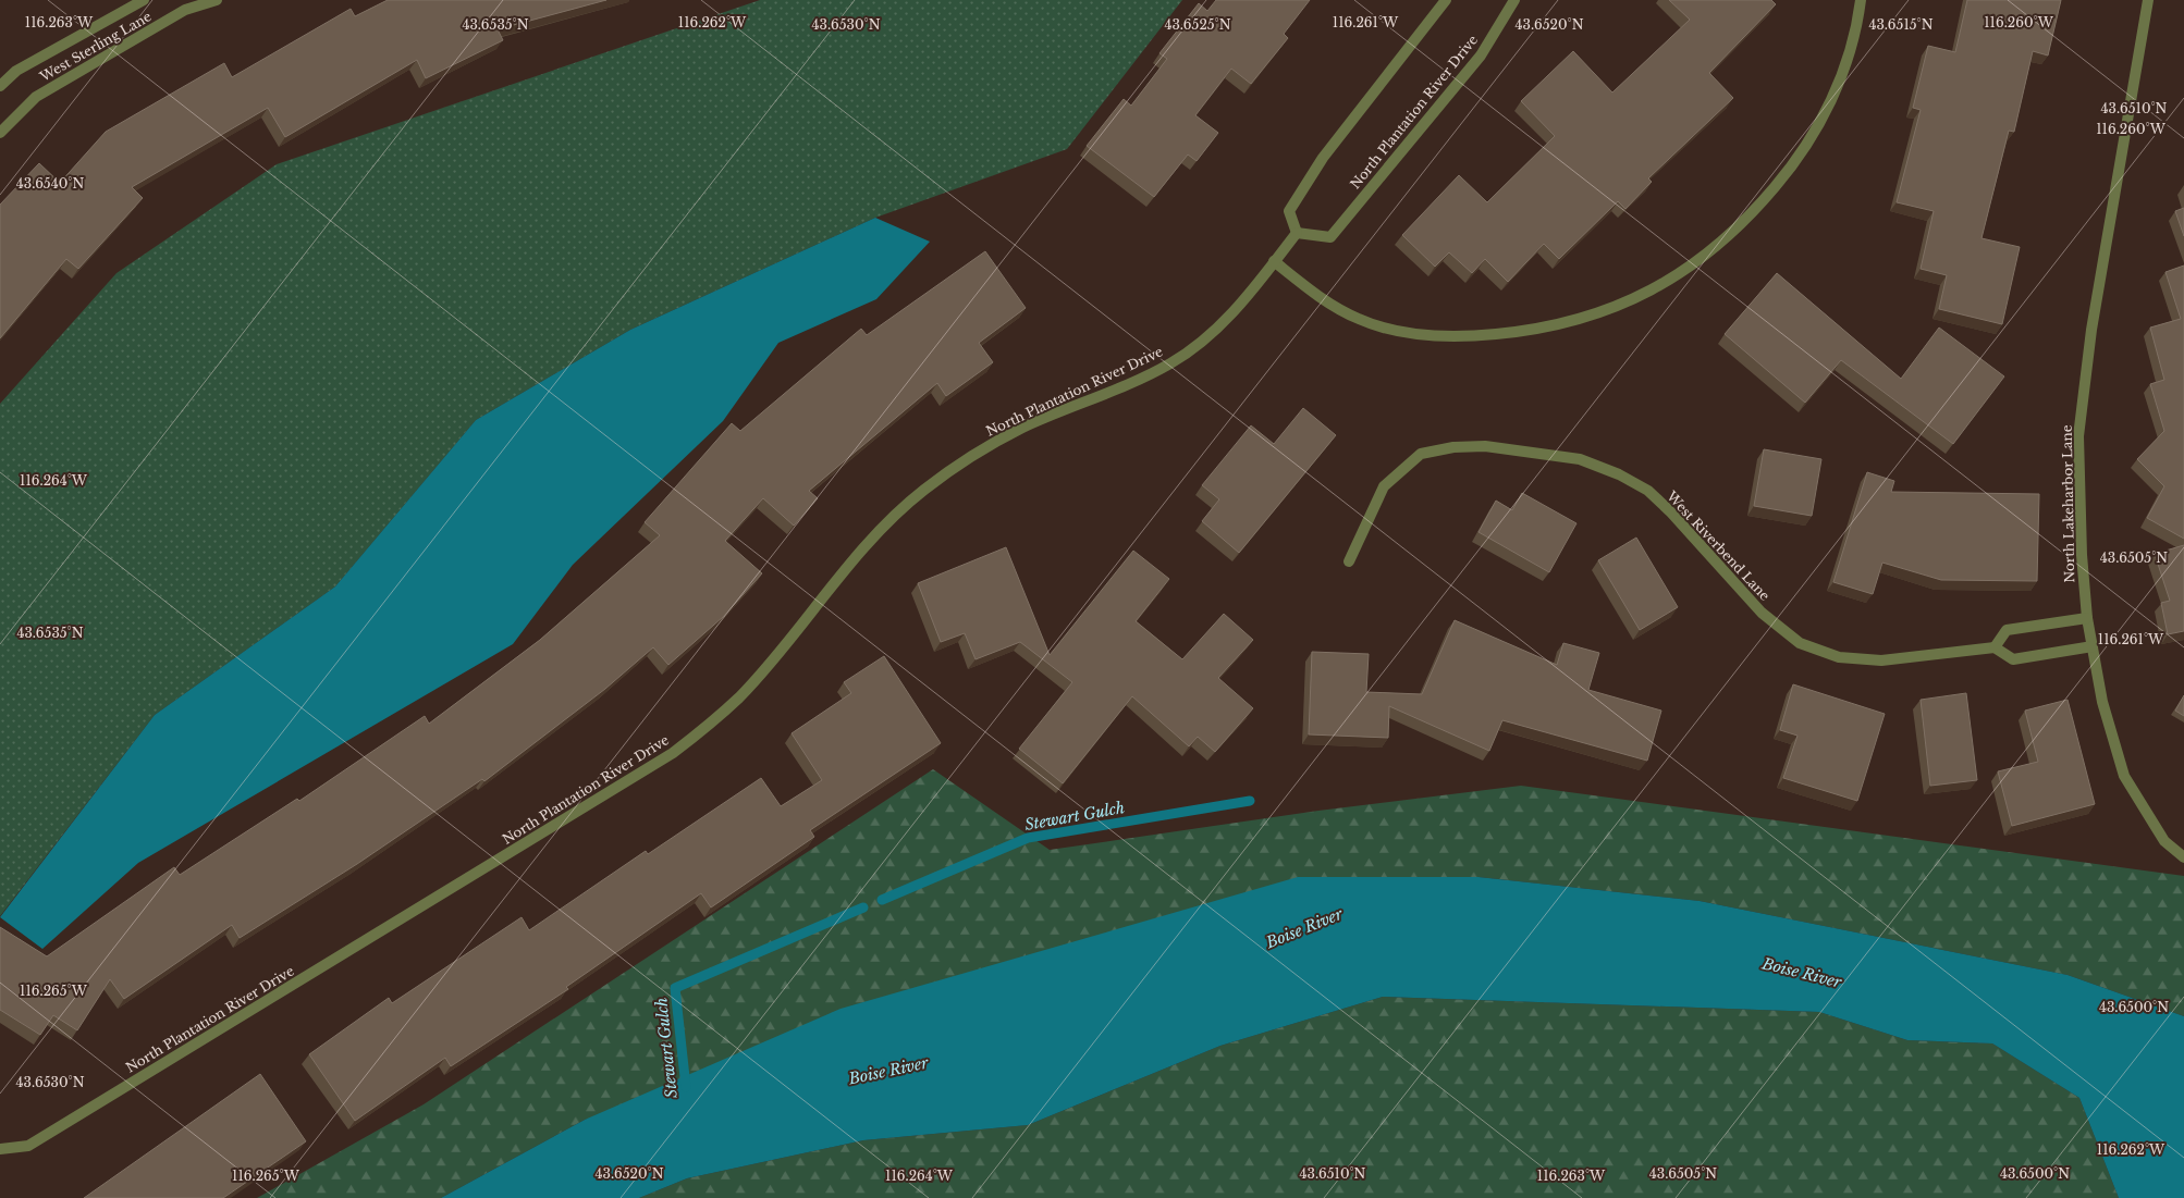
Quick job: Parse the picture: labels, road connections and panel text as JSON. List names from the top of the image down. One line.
{"streets":{"street":["West Sterling Lane","North Plantation River Drive","North Lakeharbor Lane","West Riverbend Lane"]},"water":["Stewart Gulch","Boise River"],"coordinates":["116.263°W","116.262°W","116.261°W","116.260°W","43.6535°N","43.6530°N","43.6525°N","43.6520°N","43.6515°N","43.6510°N","43.6540°N","116.264°W","43.6505°N","116.265°W","43.6500°N"]}
